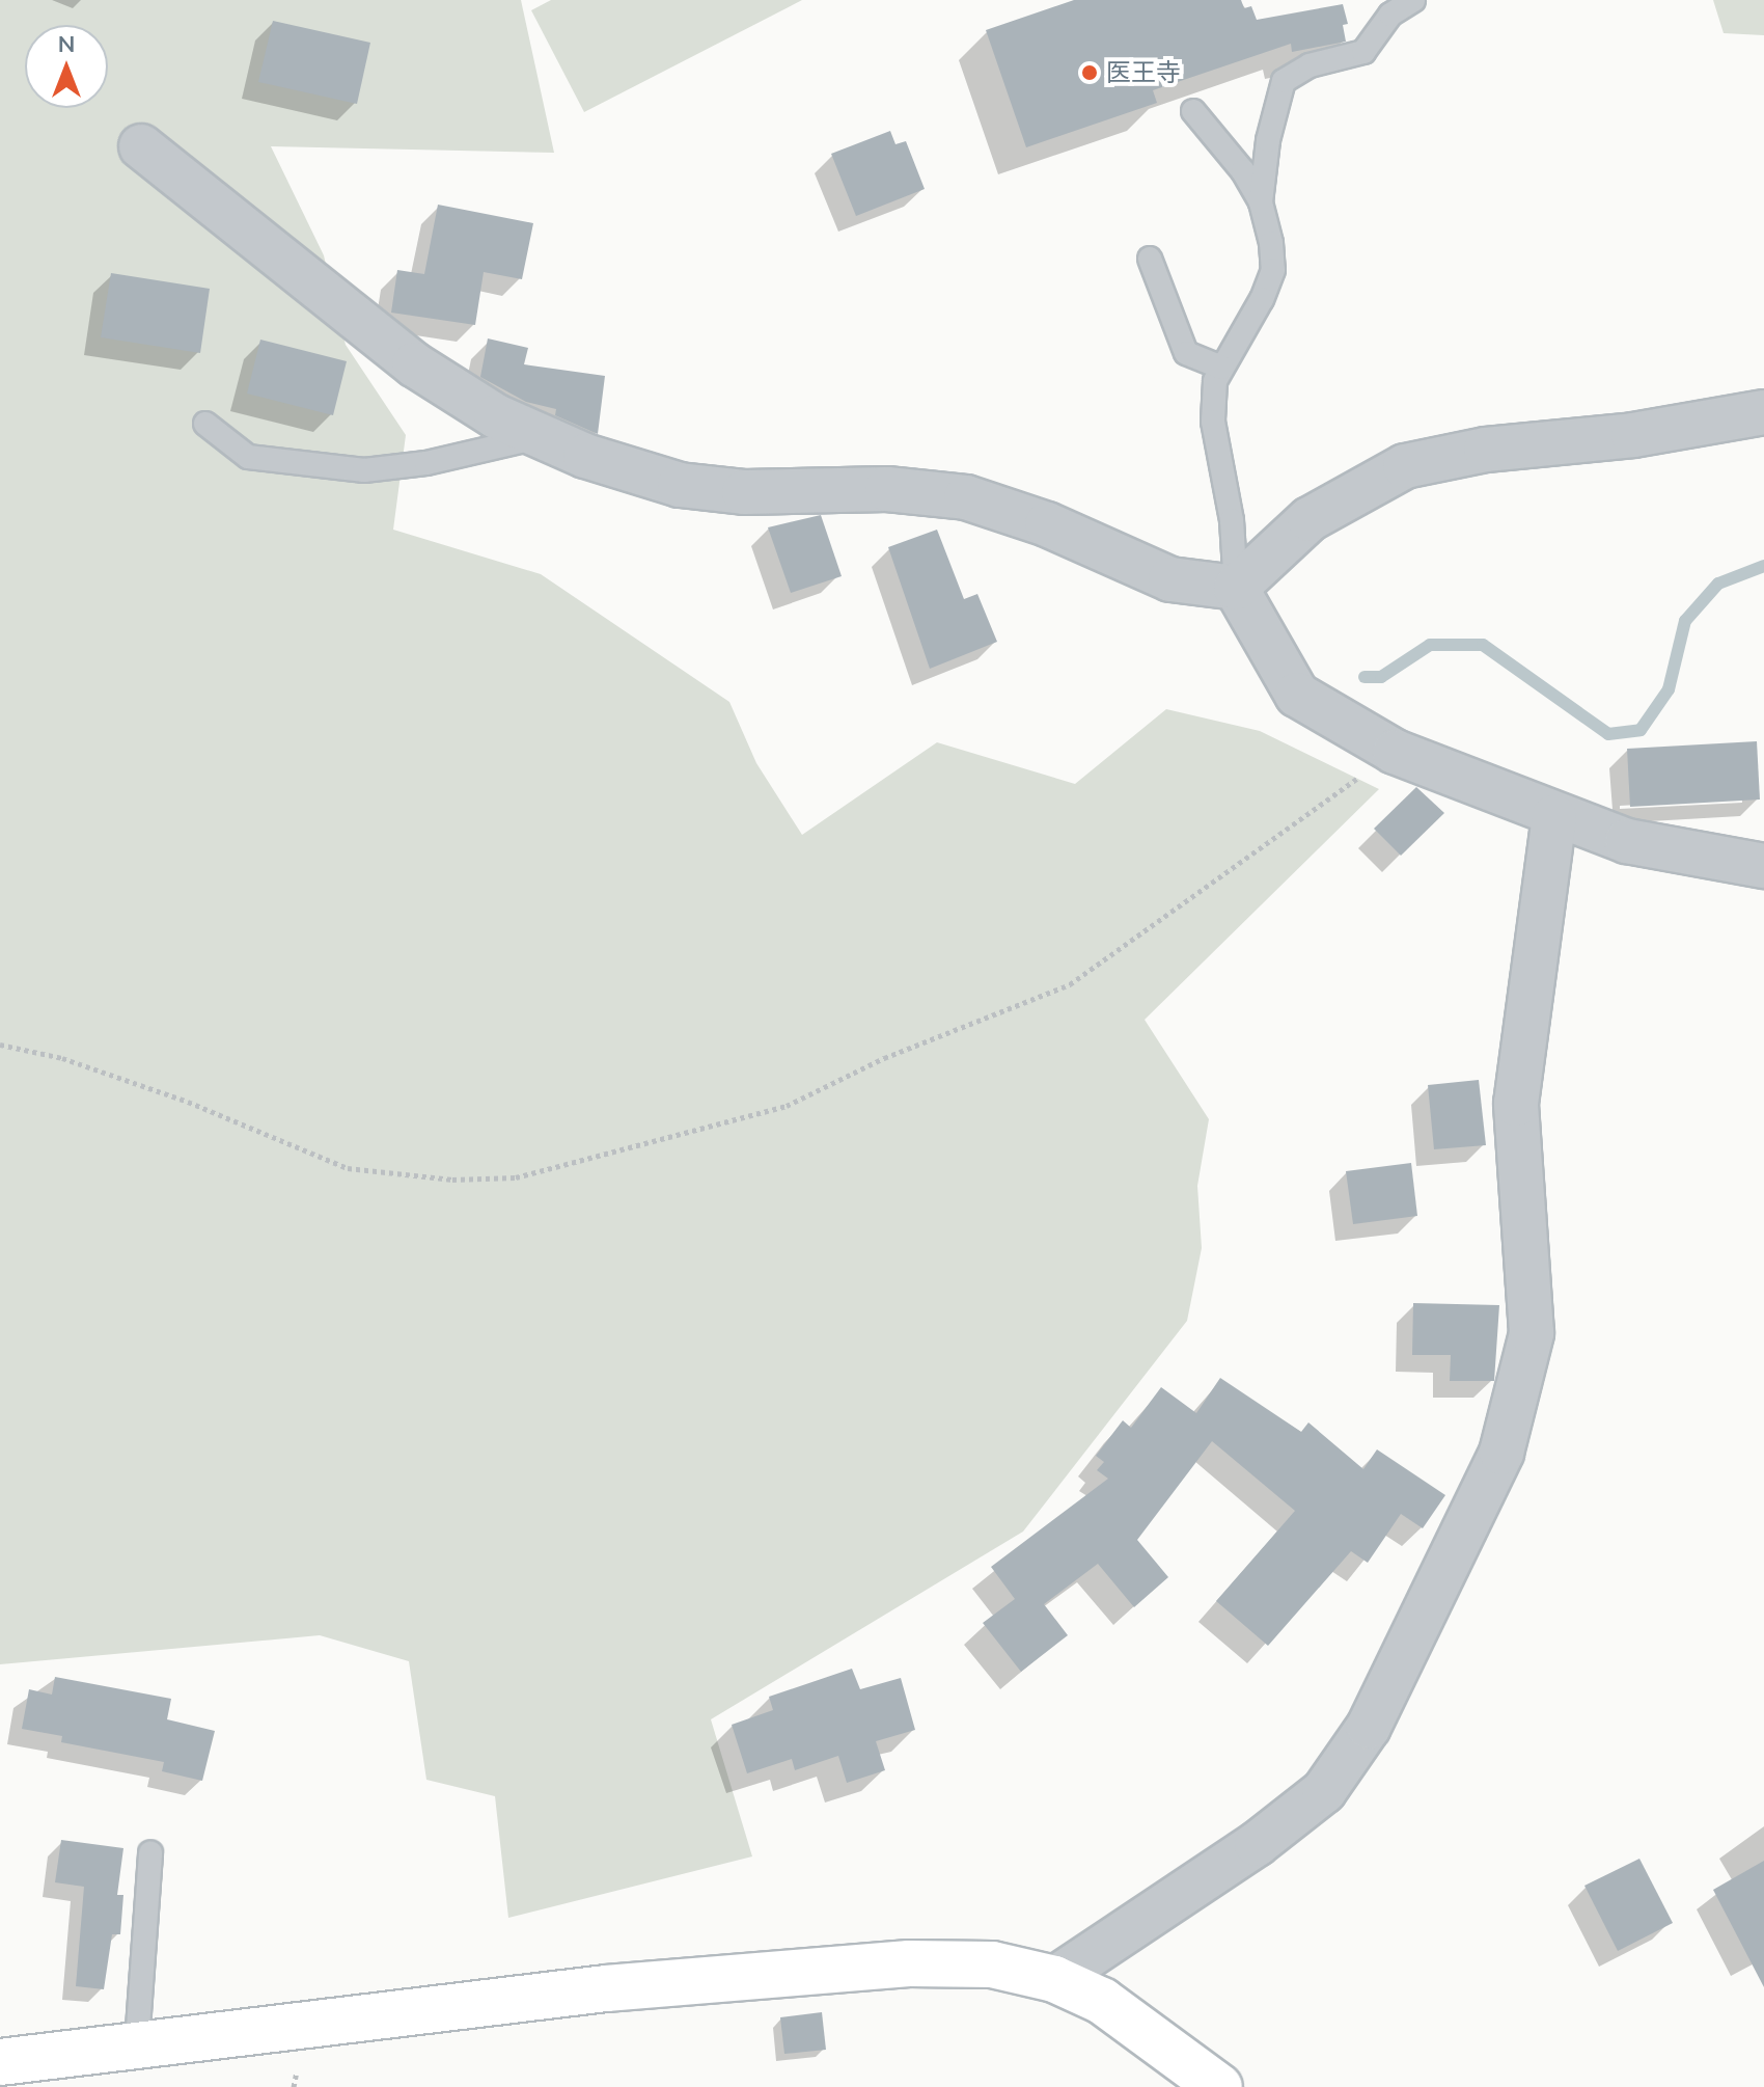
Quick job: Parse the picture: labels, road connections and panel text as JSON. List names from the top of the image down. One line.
{"places":["医王寺"],"north":"top"}
